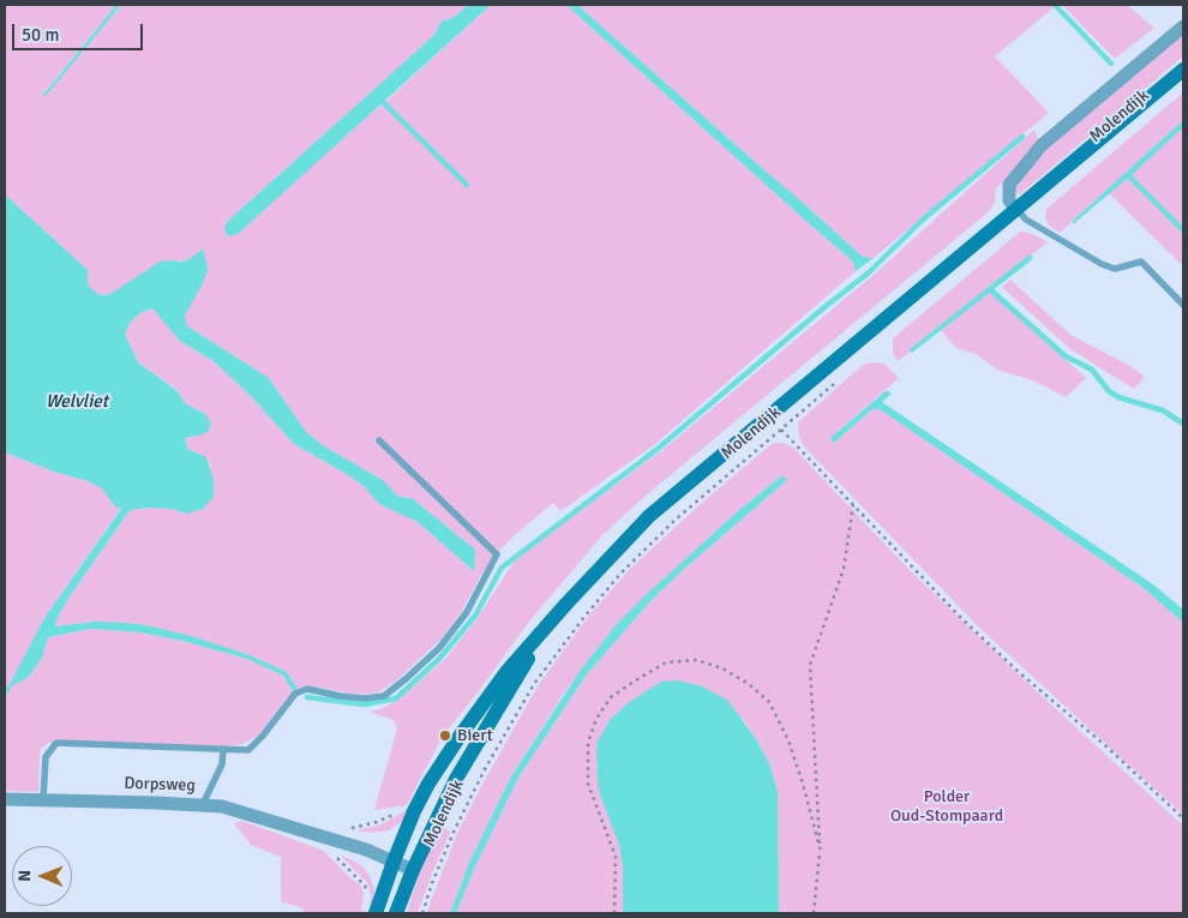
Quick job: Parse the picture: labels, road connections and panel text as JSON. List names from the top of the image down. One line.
{"streets":{"main road":["Molendijk"],"street":["Dorpsweg"]},"crossings":[["Molendijk","Dorpsweg"]],"water":["Welvliet"],"parks":["Polder Oud-Stompaard"],"places":["Biert"],"scale_bar":"50 m","north":"left"}
